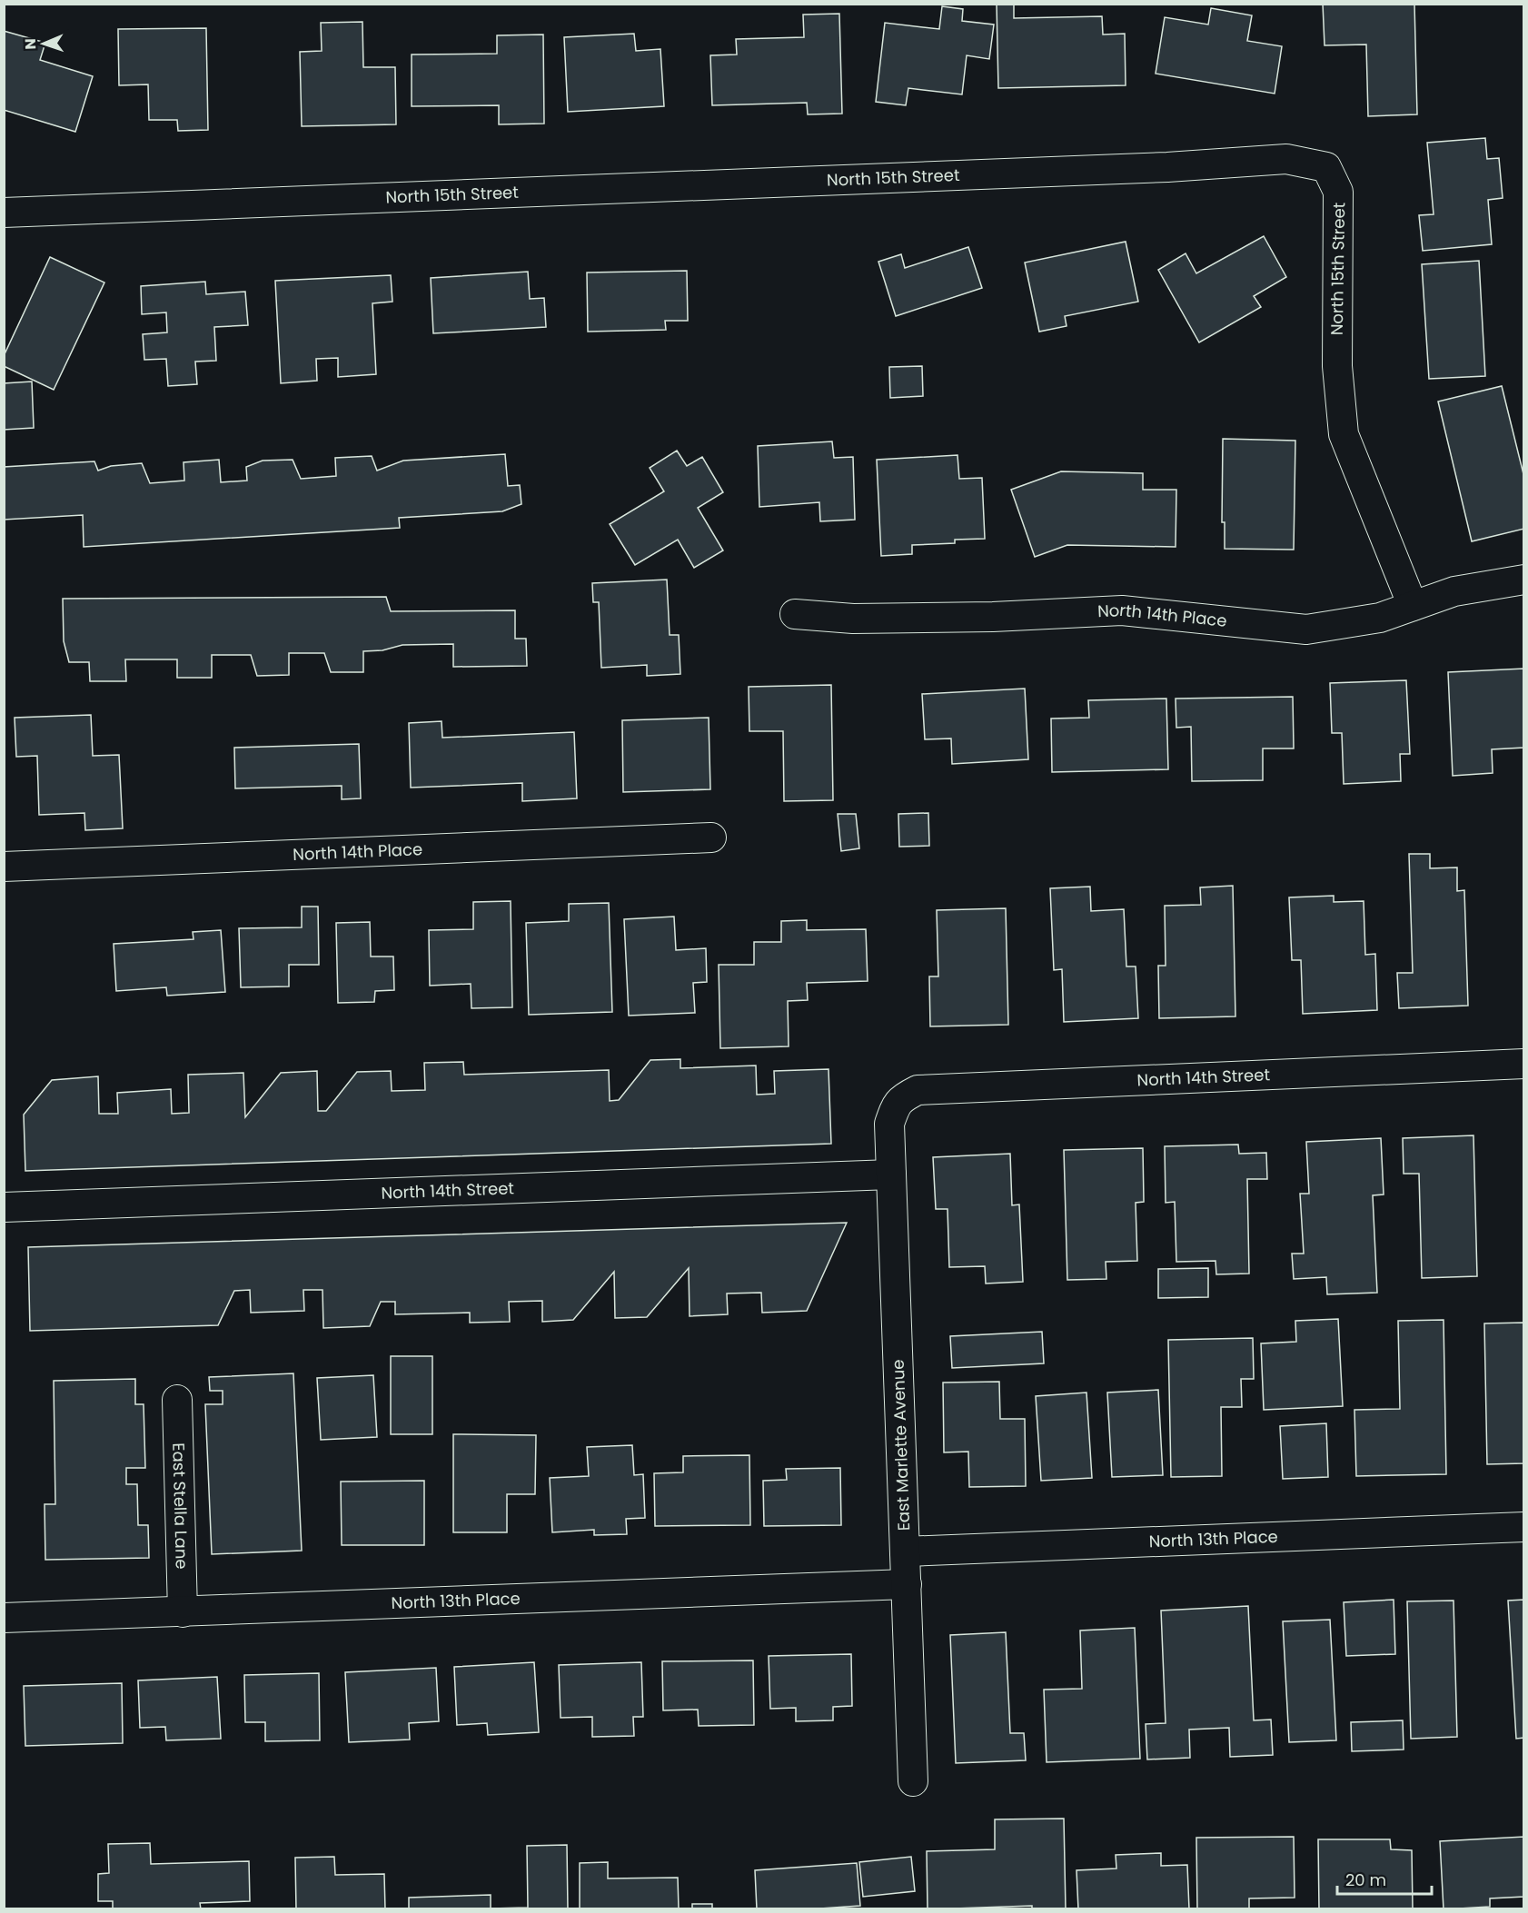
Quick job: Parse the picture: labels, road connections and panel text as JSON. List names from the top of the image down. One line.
{"streets":{"street":["North 15th Street","North 14th Place","North 14th Street","East Marlette Avenue","East Stella Lane","North 13th Place"]},"crossings":[["North 15th Street","North 14th Place"],["North 14th Street","East Marlette Avenue"],["East Marlette Avenue","North 13th Place"],["East Stella Lane","North 13th Place"]],"scale_bar":"20 m","north":"left"}
